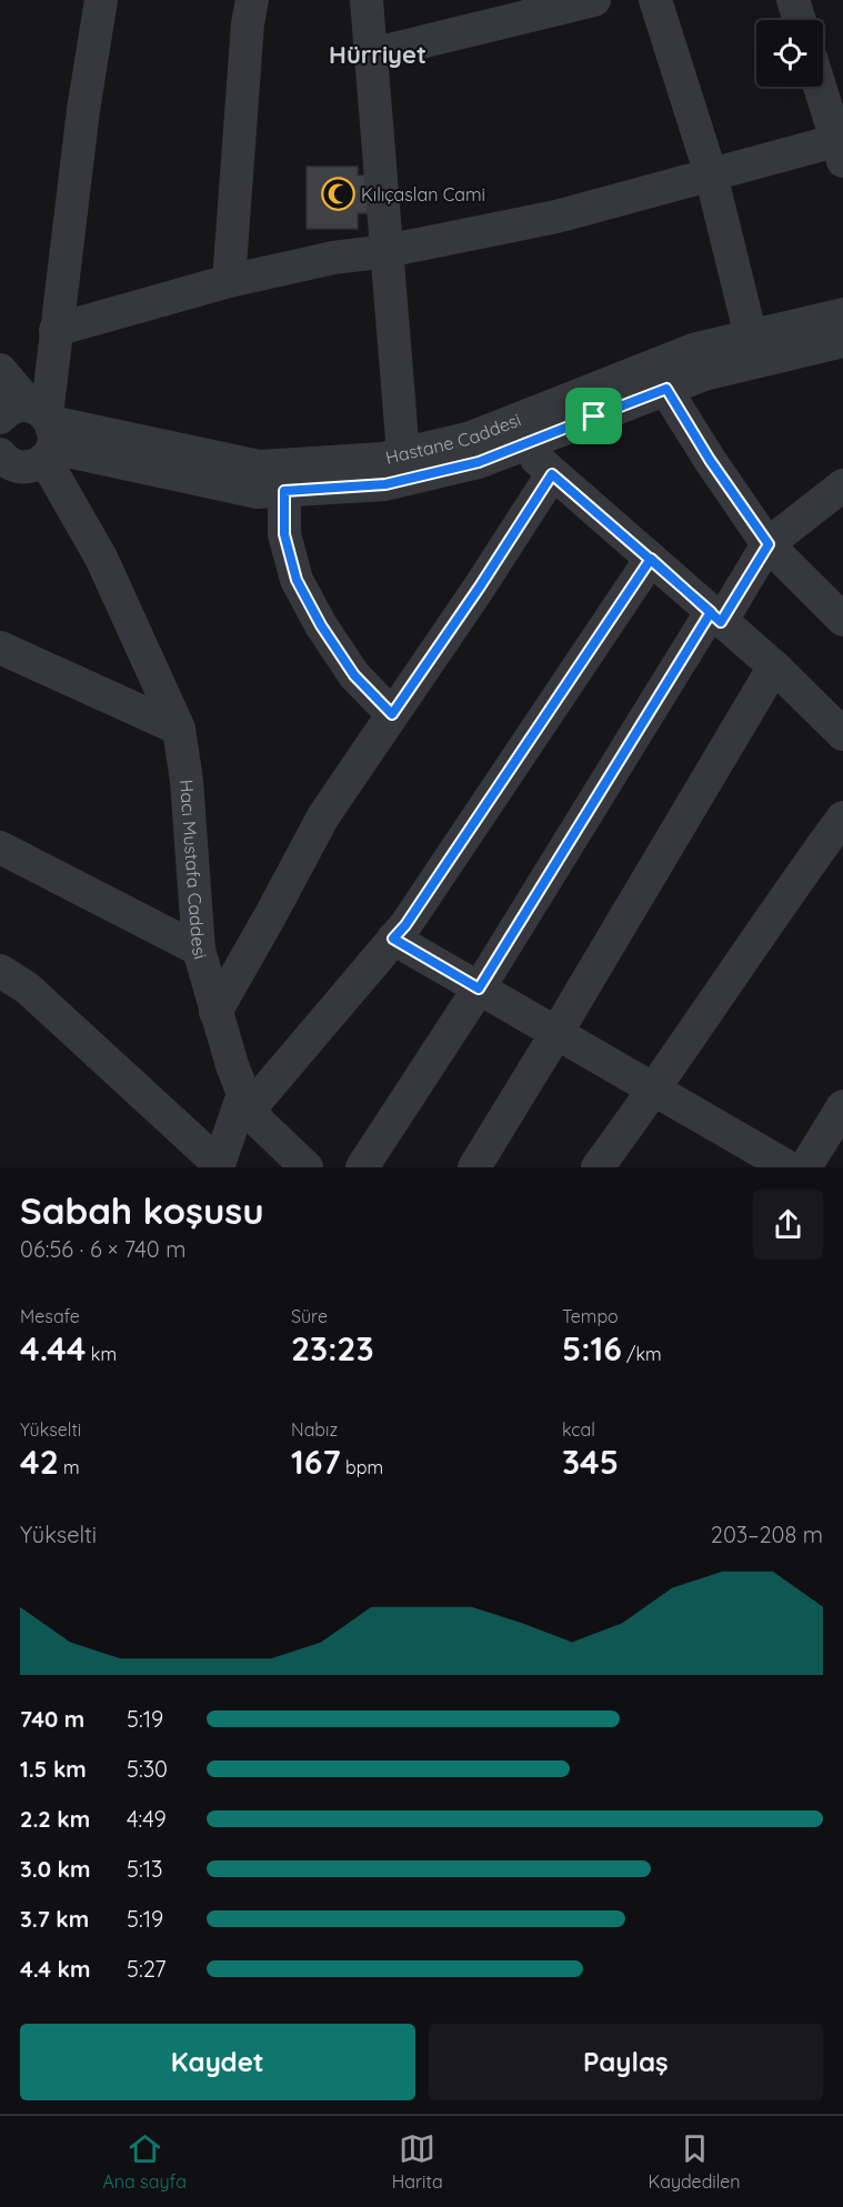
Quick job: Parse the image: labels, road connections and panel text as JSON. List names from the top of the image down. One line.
{"streets":{"street":["Hastane Caddesi","Hacı Mustafa Caddesi"]},"crossings":[["Hastane Caddesi","Hacı Mustafa Caddesi"]],"districts":["Hürriyet"],"places":{"mosque":["Kılıçaslan Cami"]},"page":{"heading":["Sabah koşusu","06:56 · 6 × 740 m"],"stats":[["Mesafe","4.44 km"],["Süre","23:23"],["Tempo","5:16 /km"],["Yükselti","42 m"],["Nabız","167 bpm"],["kcal","345"]],"chart":["Yükselti","203–208 m"],"list":[{"name":"740 m","note":"5:19"},{"name":"1.5 km","note":"5:30"},{"name":"2.2 km","note":"4:49"},{"name":"3.0 km","note":"5:13"},{"name":"3.7 km","note":"5:19"},{"name":"4.4 km","note":"5:27"}],"buttons":["Kaydet","Paylaş"],"tabs":["Ana sayfa","Harita","Kaydedilen"]}}
